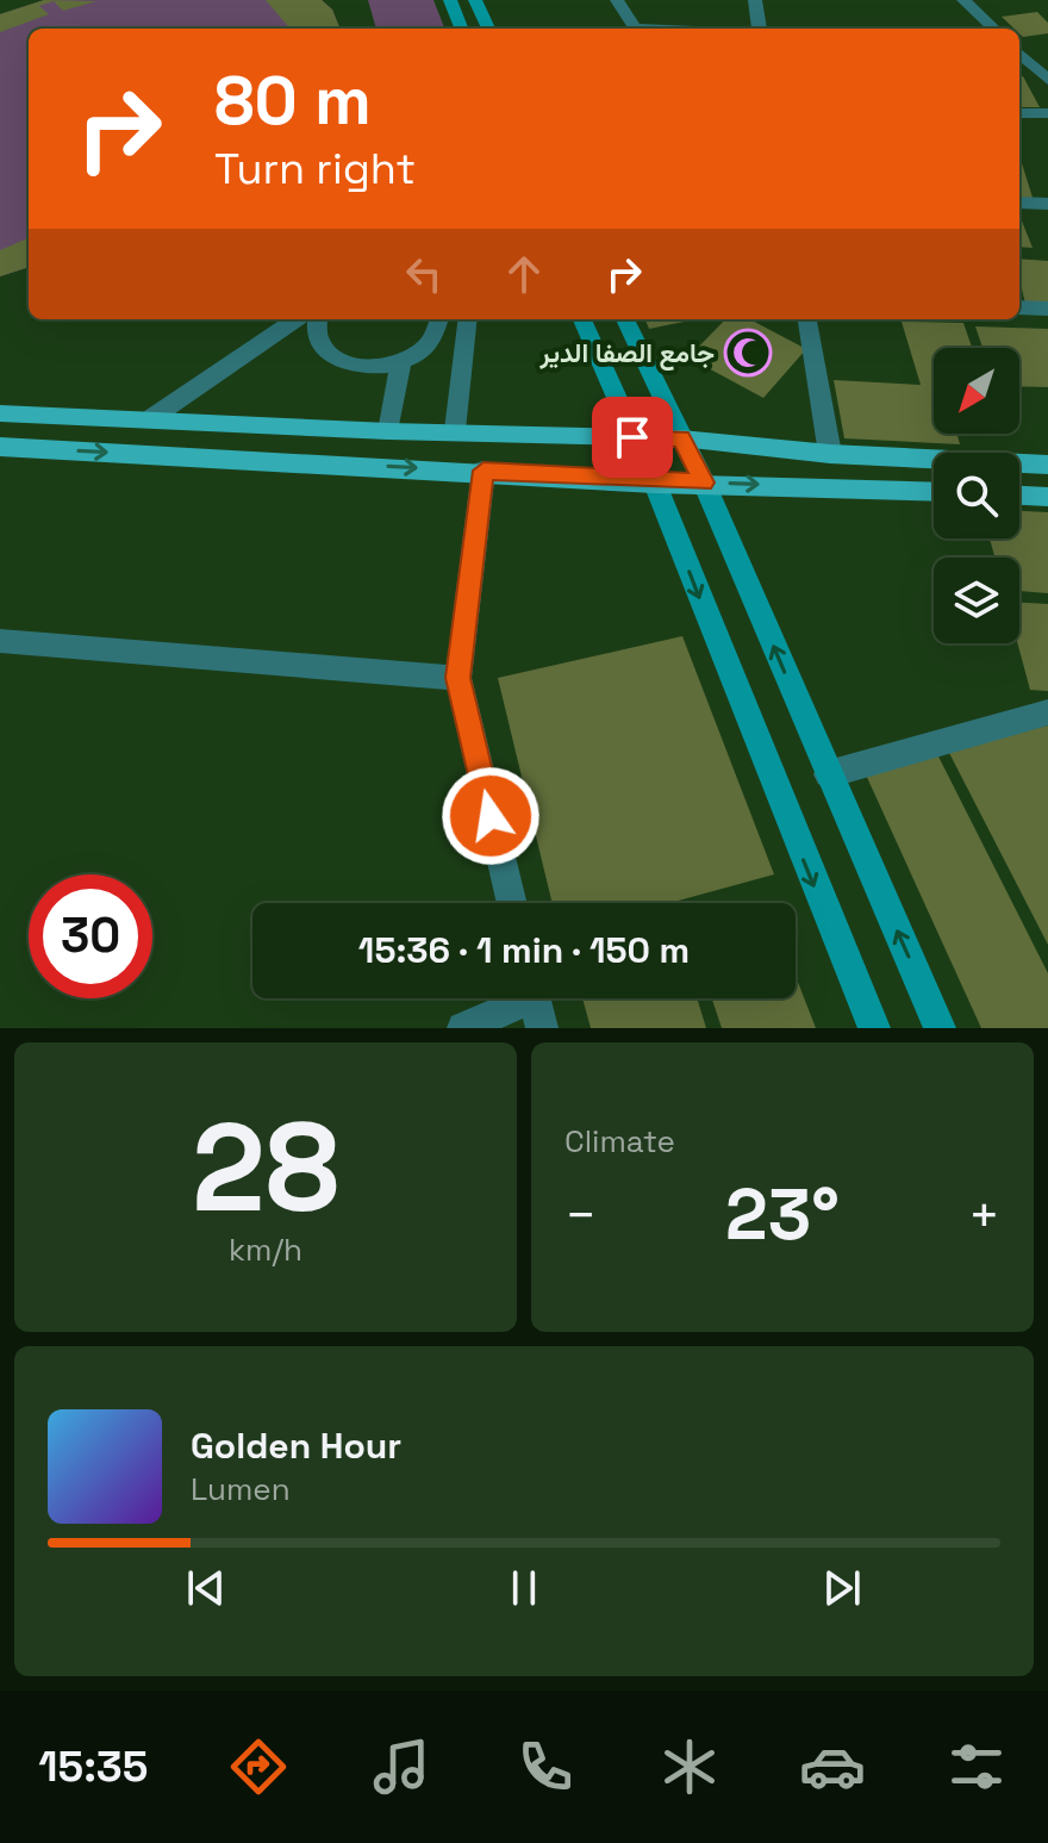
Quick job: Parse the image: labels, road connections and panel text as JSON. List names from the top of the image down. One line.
{"places":{"mosque":["جامع الصفا الدير"]},"north":"bottom left","page":{"turn":["80 m","Turn right"],"limit":"30","trip":"15:36 · 1 min · 150 m","tile":[["28","km/h"],"Climate"],"heat":["−","23°","+"],"song":["Golden Hour","Lumen"],"tabs":"15:35"}}
